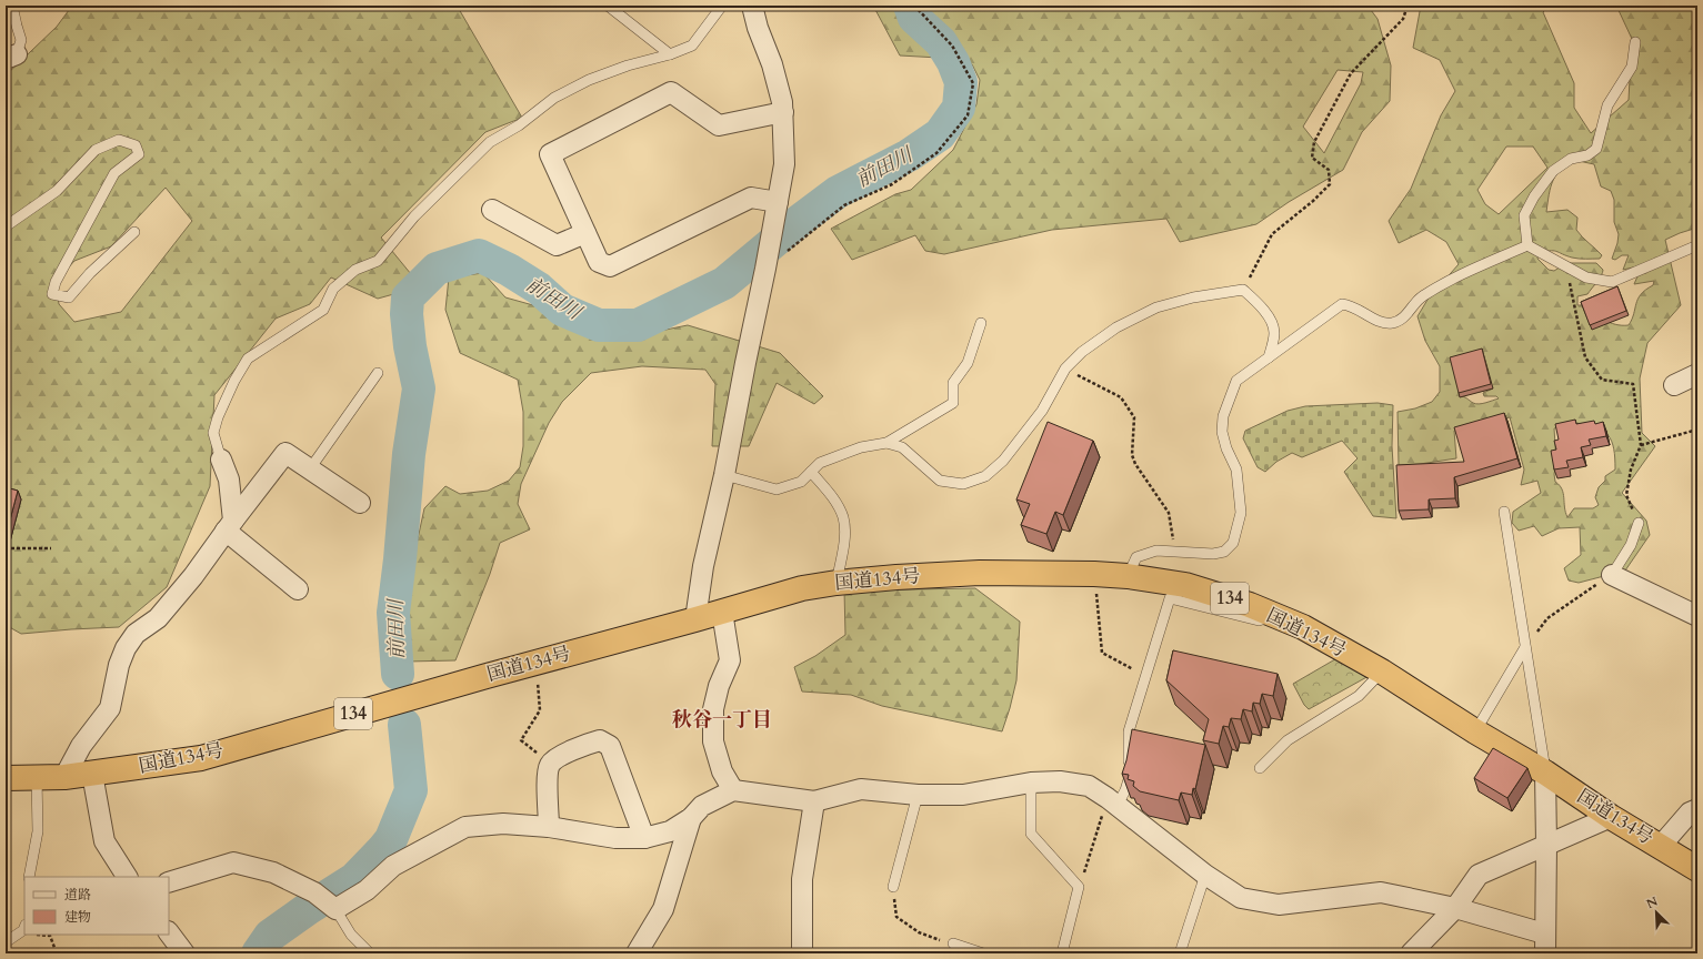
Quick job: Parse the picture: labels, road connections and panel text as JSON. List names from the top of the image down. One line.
{"streets":{"highway":["国道134号","134"]},"districts":["秋谷一丁目"],"water":["前田川"],"legend":["道路","建物"],"north":"top left"}
